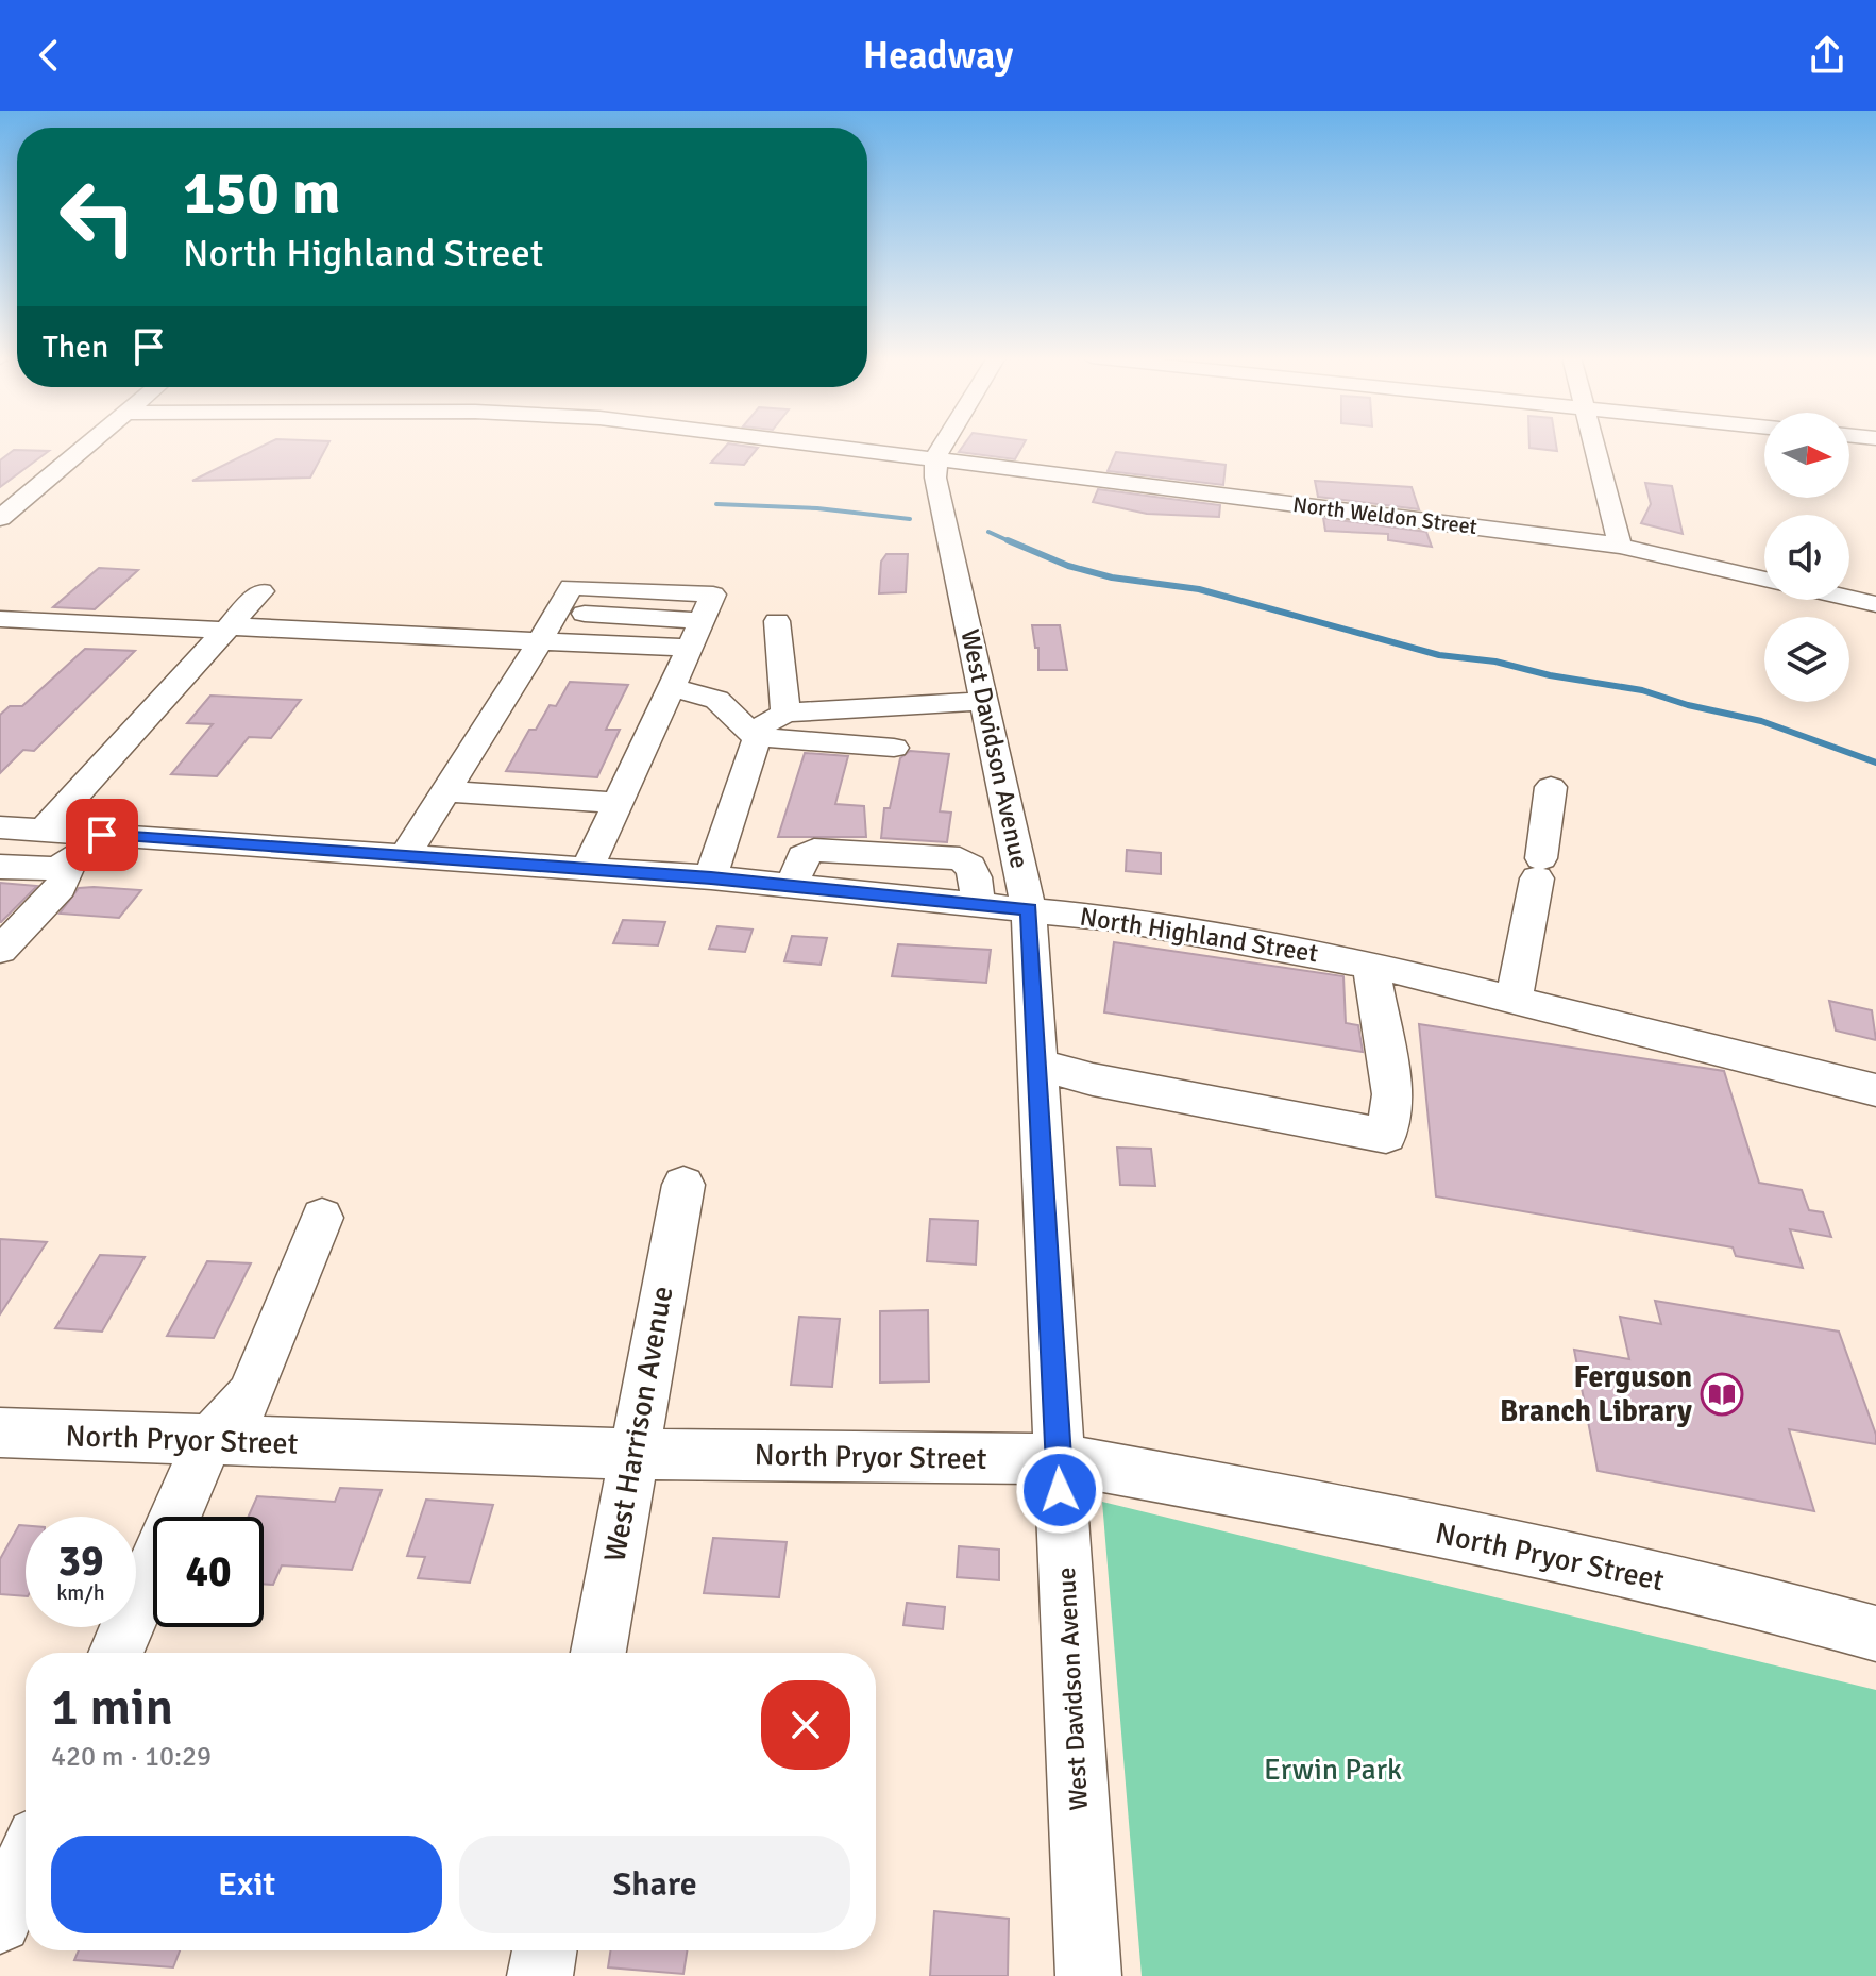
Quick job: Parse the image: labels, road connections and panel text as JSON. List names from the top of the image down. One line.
{"streets":{"street":["North Weldon Street","West Davidson Avenue","North Highland Street","West Harrison Avenue","North Pryor Street"]},"crossings":[["North Weldon Street","West Davidson Avenue"],["West Davidson Avenue","North Highland Street"],["West Davidson Avenue","North Pryor Street"],["West Harrison Avenue","North Pryor Street"]],"parks":["Erwin Park"],"places":{"library":["Ferguson Branch Library"]},"north":"right","page":{"header":"Headway","turn":["150 m","North Highland Street"],"then":"Then","speed":"39 km/h","limit":"40","heading":["1 min","420 m · 10:29"],"buttons":["Exit","Share"]}}
